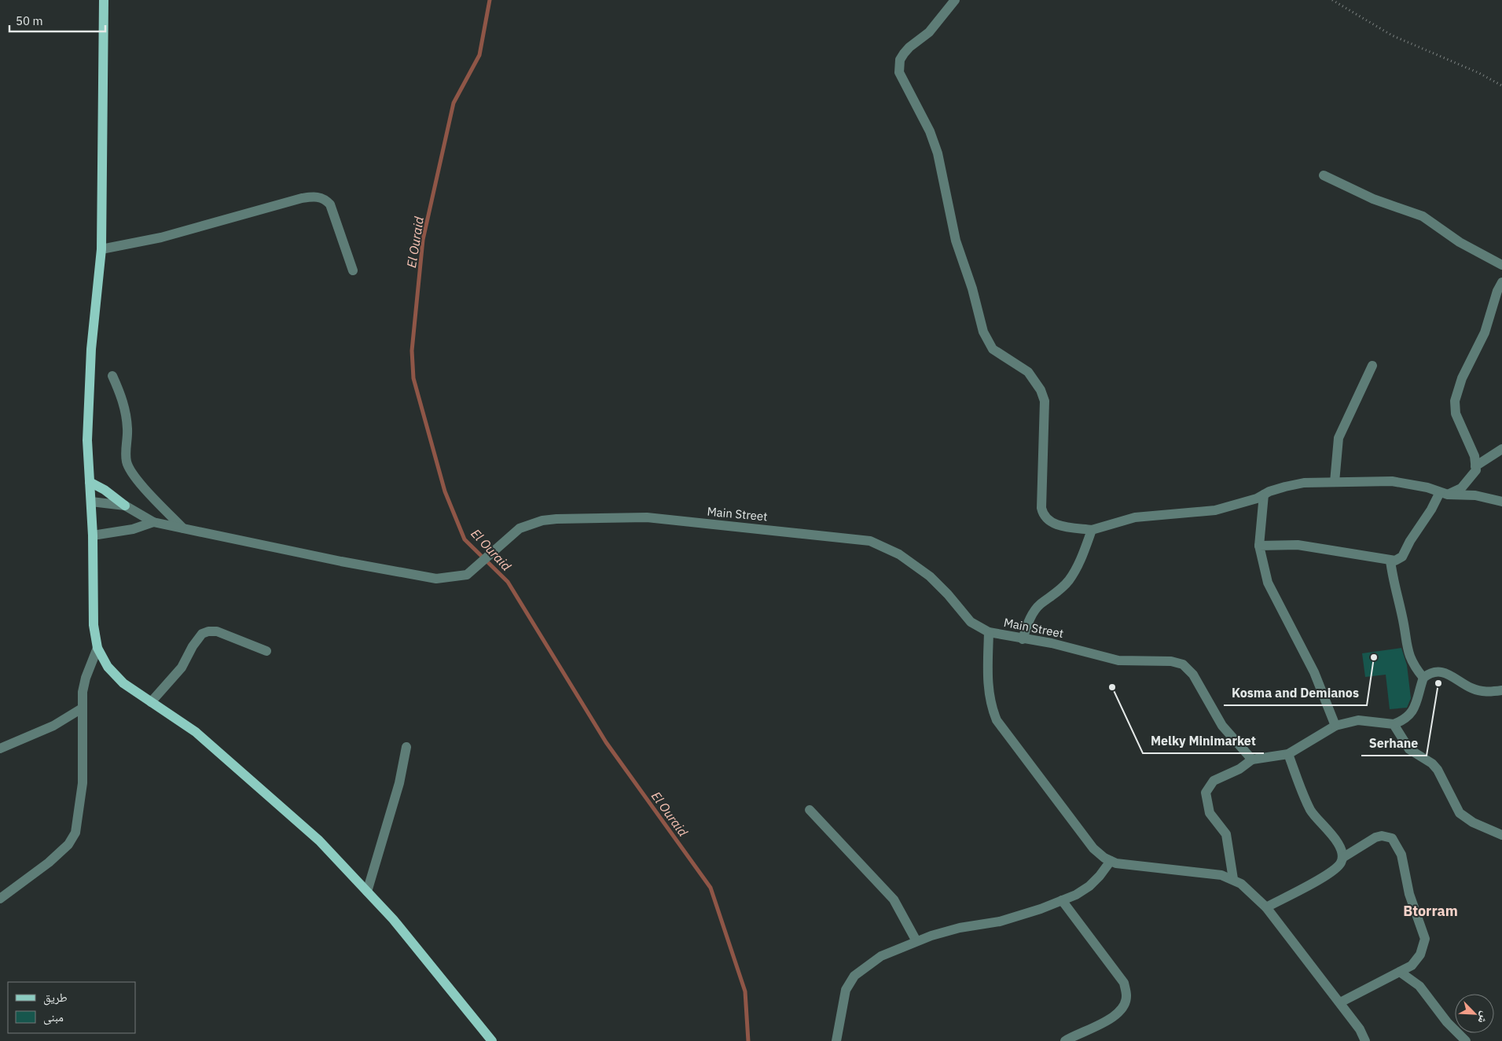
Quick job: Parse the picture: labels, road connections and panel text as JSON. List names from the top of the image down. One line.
{"streets":{"street":["Main Street"]},"districts":["Btorram"],"water":["El Ouraid"],"places":["Kosma and Demianos","Serhane","Melky Minimarket"],"legend":["طريق","مبنى"],"scale_bar":"50 m","north":"bottom right"}
